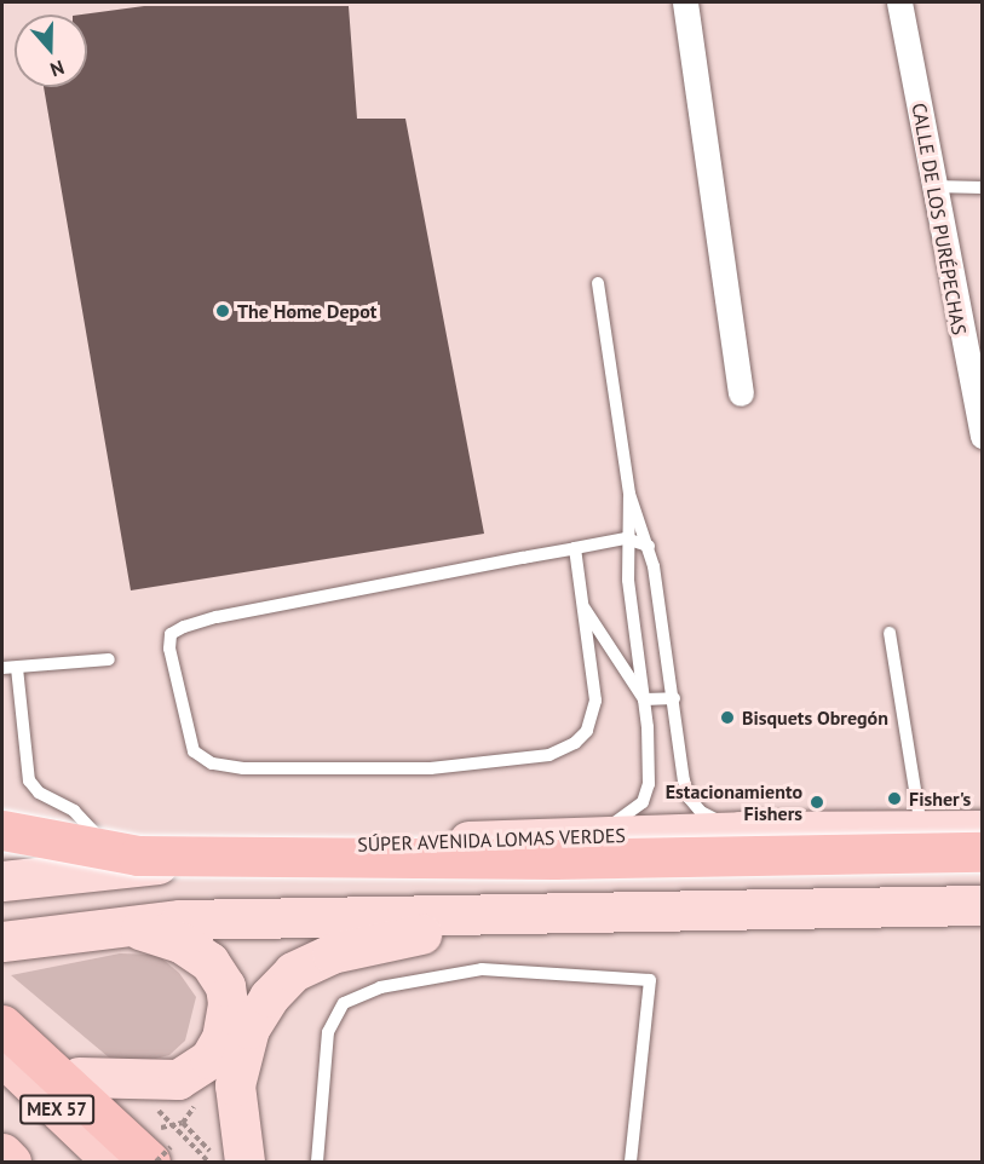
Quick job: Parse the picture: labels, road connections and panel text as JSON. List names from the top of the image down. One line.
{"streets":{"highway":["MEX 57"],"main road":["SÚPER AVENIDA LOMAS VERDES"],"street":["CALLE DE LOS PURÉPECHAS"]},"places":["The Home Depot","Bisquets Obregón","Fisher's","Estacionamiento Fishers"],"north":"bottom"}
